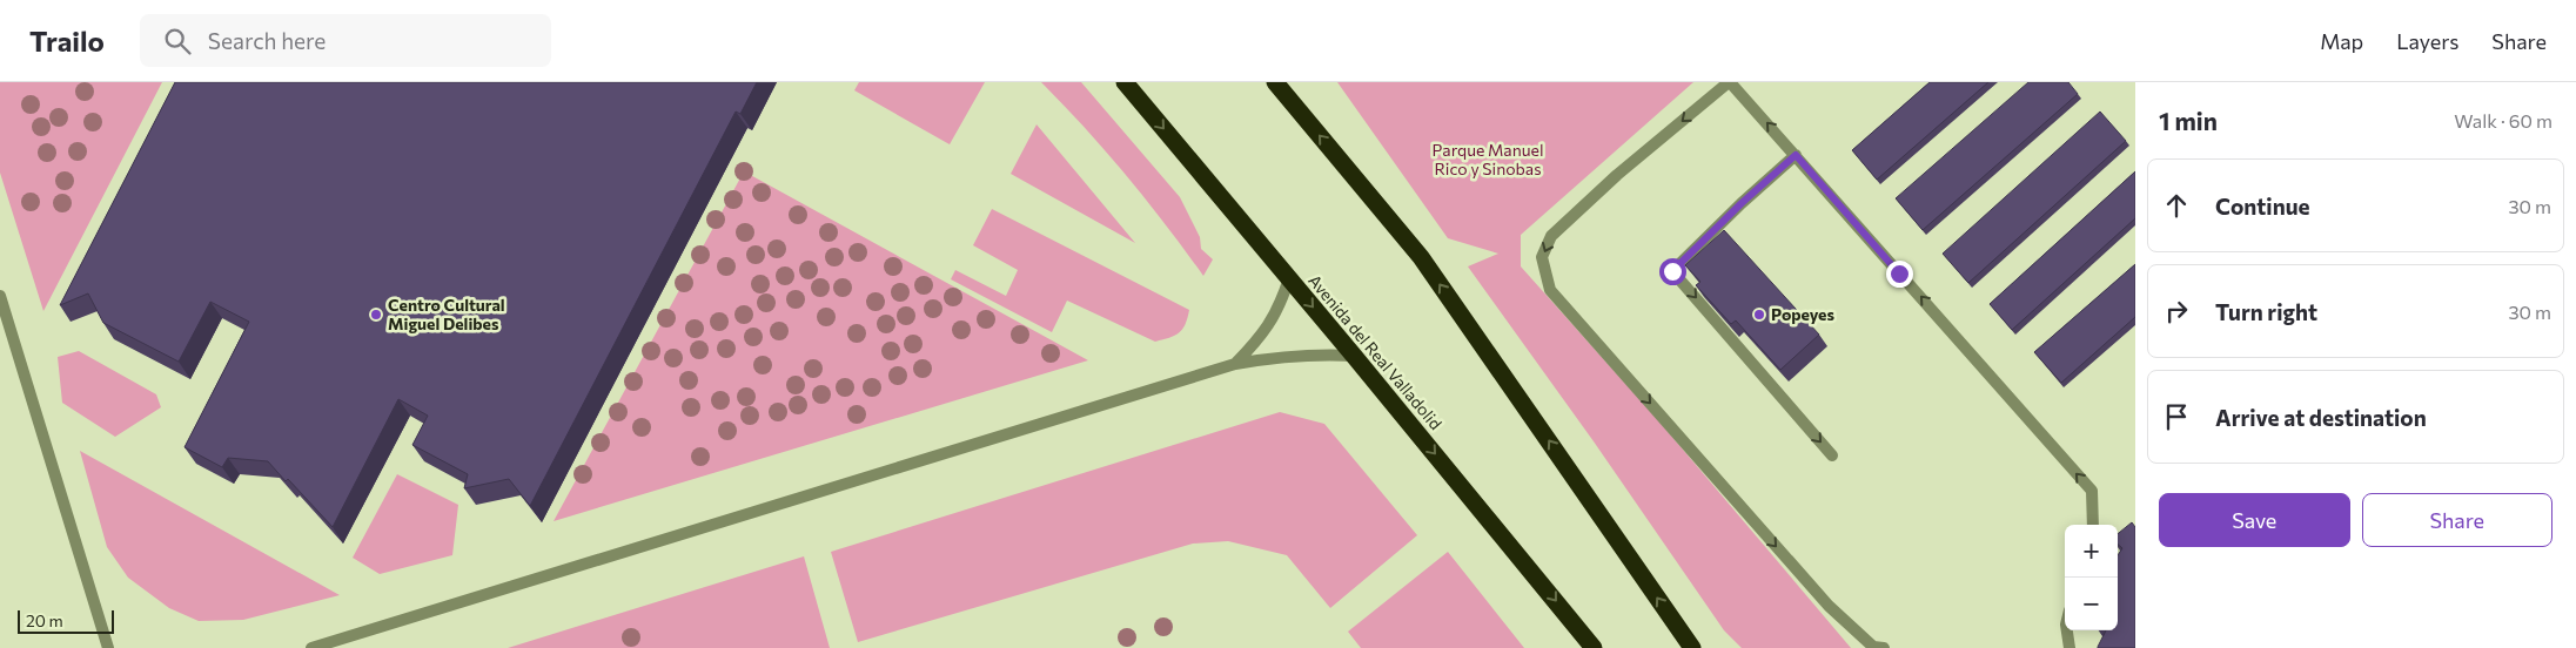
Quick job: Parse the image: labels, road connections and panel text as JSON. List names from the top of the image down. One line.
{"streets":{"highway":["Avenida del Real Valladolid"]},"parks":["Parque Manuel Rico y Sinobas"],"places":["Centro Cultural Miguel Delibes","Popeyes"],"scale_bar":"20 m","page":{"header":"Trailo","search":"Search here","nav":["Map","Layers","Share"],"heading":["1 min","Walk · 60 m"],"list":[["Continue","30 m"],["Turn right","30 m"],"Arrive at destination"],"buttons":["Save","Share"],"map_buttons":["+","−"],"scale":"20 m"}}
